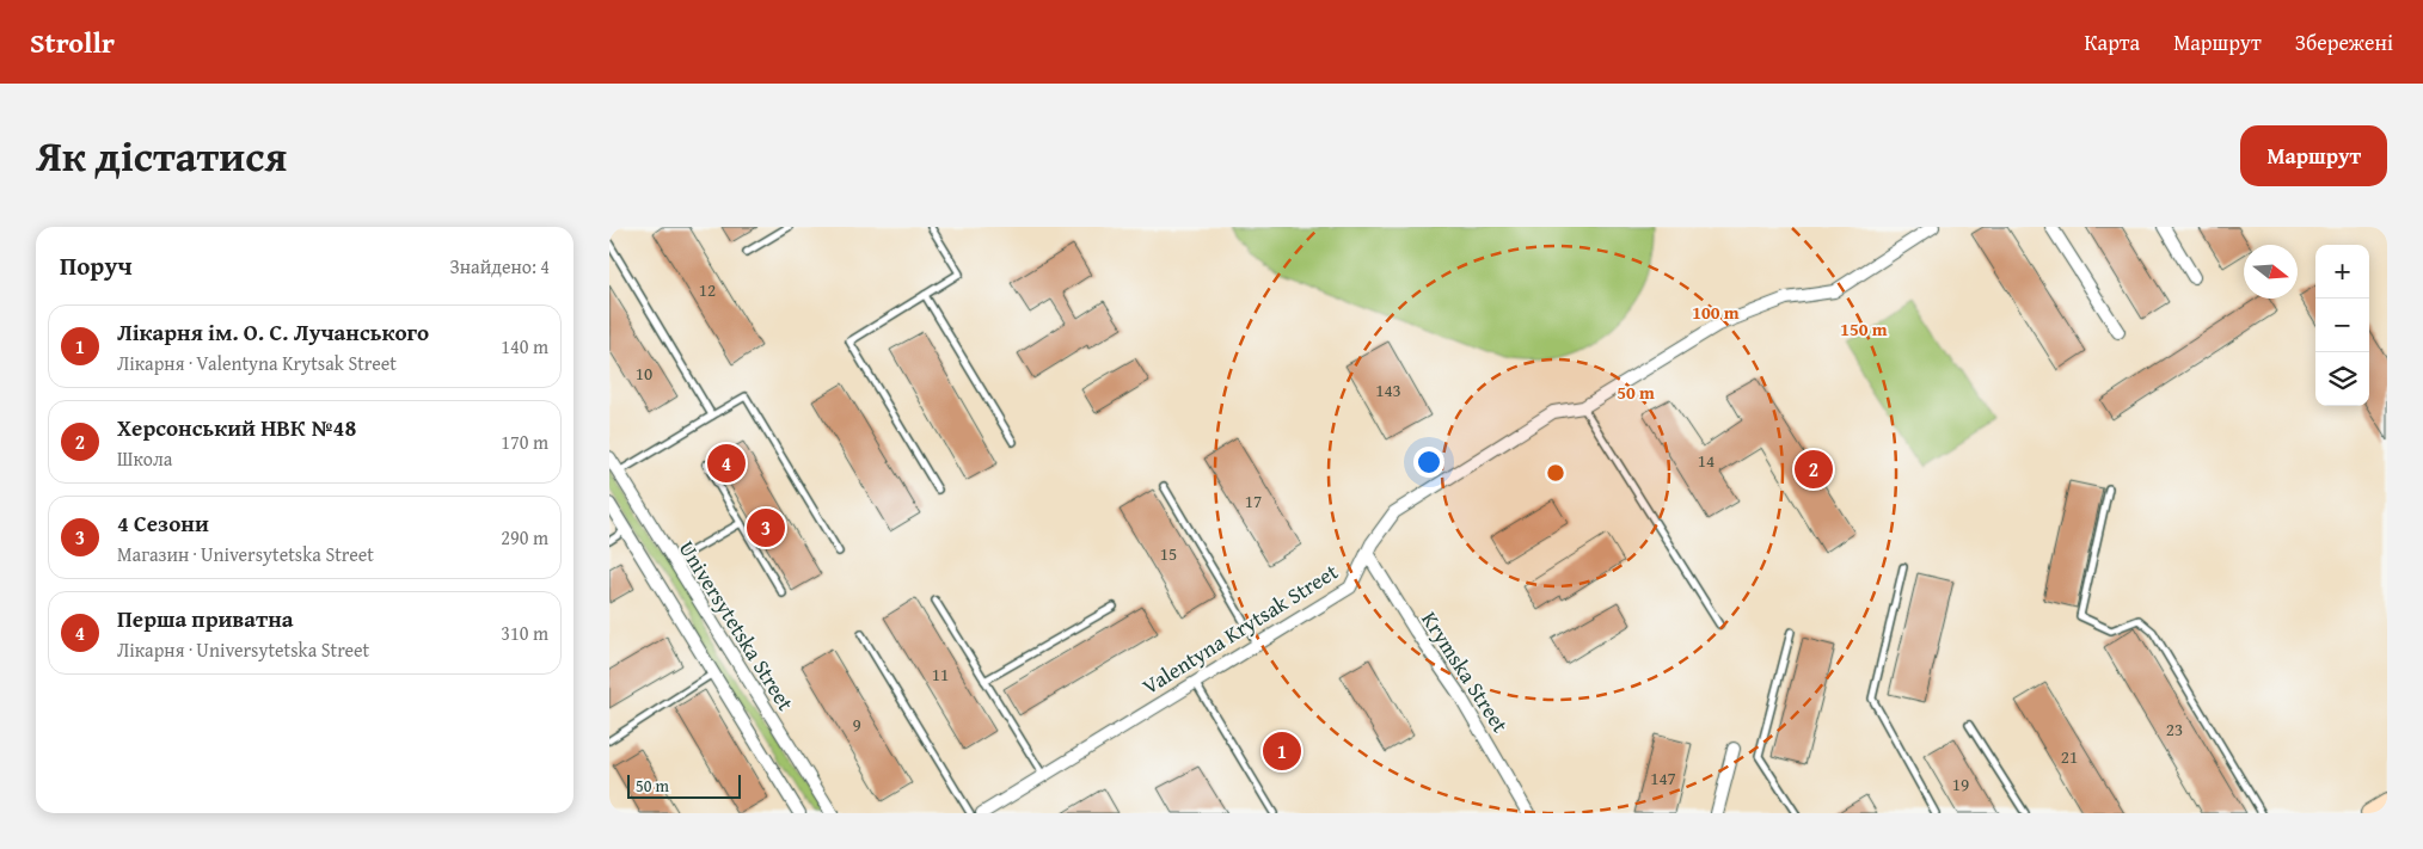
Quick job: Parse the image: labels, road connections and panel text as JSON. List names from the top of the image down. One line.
{"streets":{"street":["Universytetska Street","Valentyna Krytsak Street","Krymska Street"]},"crossings":[["Valentyna Krytsak Street","Krymska Street"]],"house_numbers":["12","10","143","14","17","15","11","9","23","21","147","19"],"scale_bar":"50 m","north":"right","page":{"header":"Strollr","nav":["Карта","Маршрут","Збережені"],"title":"Як дістатися","buttons":"Маршрут","heading":["Поруч","Знайдено: 4"],"map_buttons":["+","−"],"list":[{"mark":"1","name":"Лікарня ім. О. С. Лучанського","note":"Лікарня · Valentyna Krytsak Street","value":"140 m"},{"mark":"2","name":"Херсонський НВК №48","note":"Школа","value":"170 m"},{"mark":"3","name":"4 Сезони","note":"Магазин · Universytetska Street","value":"290 m"},{"mark":"4","name":"Перша приватна","note":"Лікарня · Universytetska Street","value":"310 m"}],"pins":["4","2","3","1"],"scale":"50 m"},"rings":["100 m","150 m","50 m"]}
